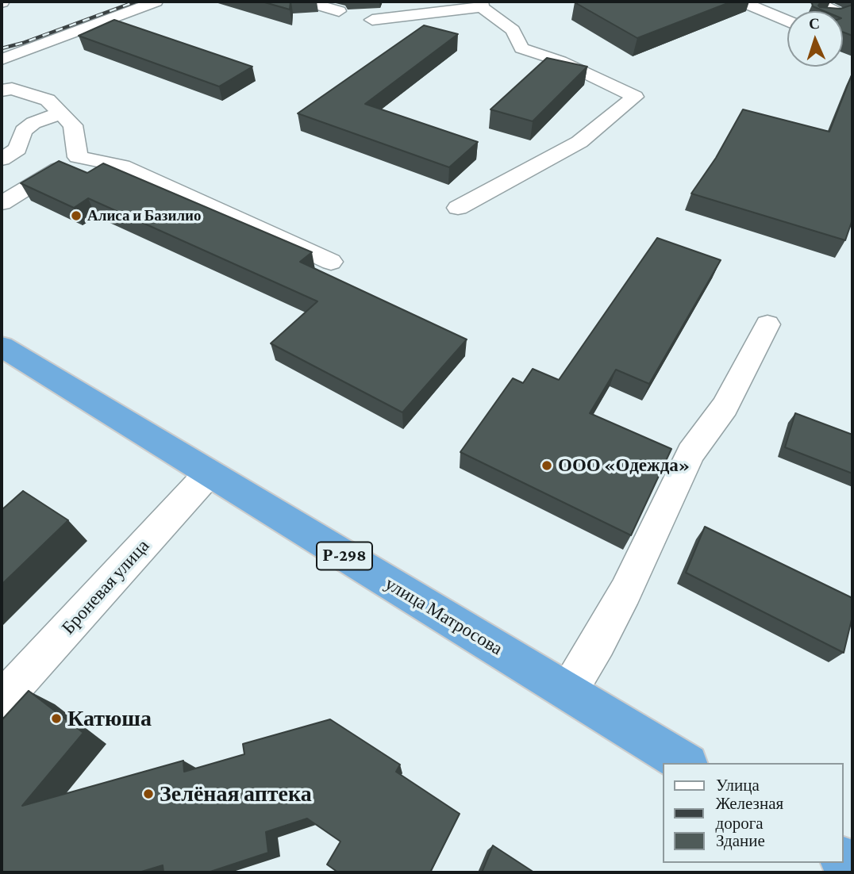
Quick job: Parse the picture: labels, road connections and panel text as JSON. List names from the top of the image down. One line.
{"streets":{"highway":["Р-298","улица Матросова"],"street":["Броневая улица"]},"crossings":[["Броневая улица","улица Матросова"]],"places":["Алиса и Базилио","ООО «Одежда»","Катюша","Зелёная аптека"],"legend":["Улица","Железная дорога","Здание"],"north":"top"}
